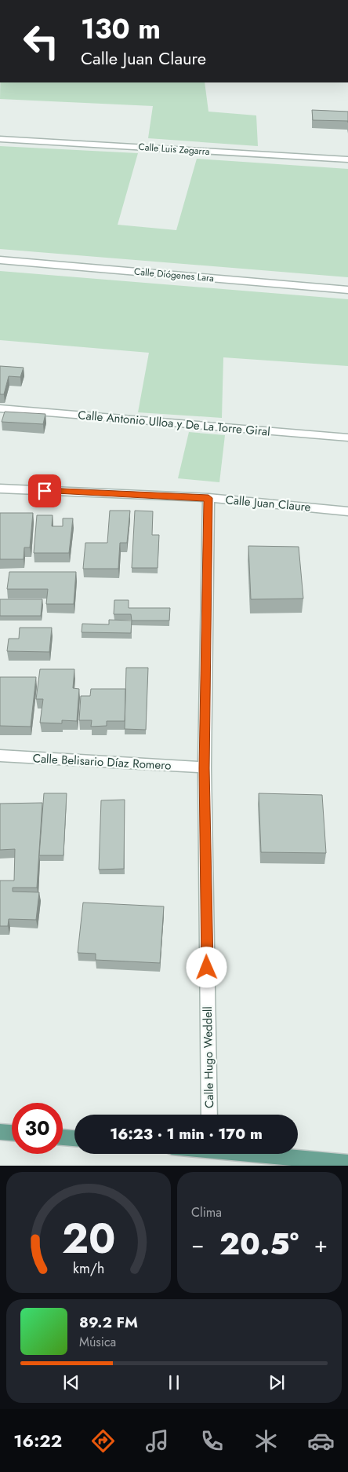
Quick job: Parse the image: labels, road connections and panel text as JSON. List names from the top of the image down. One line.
{"streets":{"street":["Calle Luis Zegarra","Calle Diógenes Lara","Calle Antonio Ulloa y De La Torre Giral","Calle Juan Claure","Calle Belisario Díaz Romero","Calle Hugo Weddell"]},"crossings":[["Calle Juan Claure","Calle Hugo Weddell"],["Calle Belisario Díaz Romero","Calle Hugo Weddell"]],"page":{"turn":["130 m","Calle Juan Claure"],"limit":"30","trip":"16:23 · 1 min · 170 m","tile":"Clima","heat":["−","20.5°","+"],"song":["89.2 FM","Música"],"tabs":"16:22","gauge":["20","km/h"]}}
